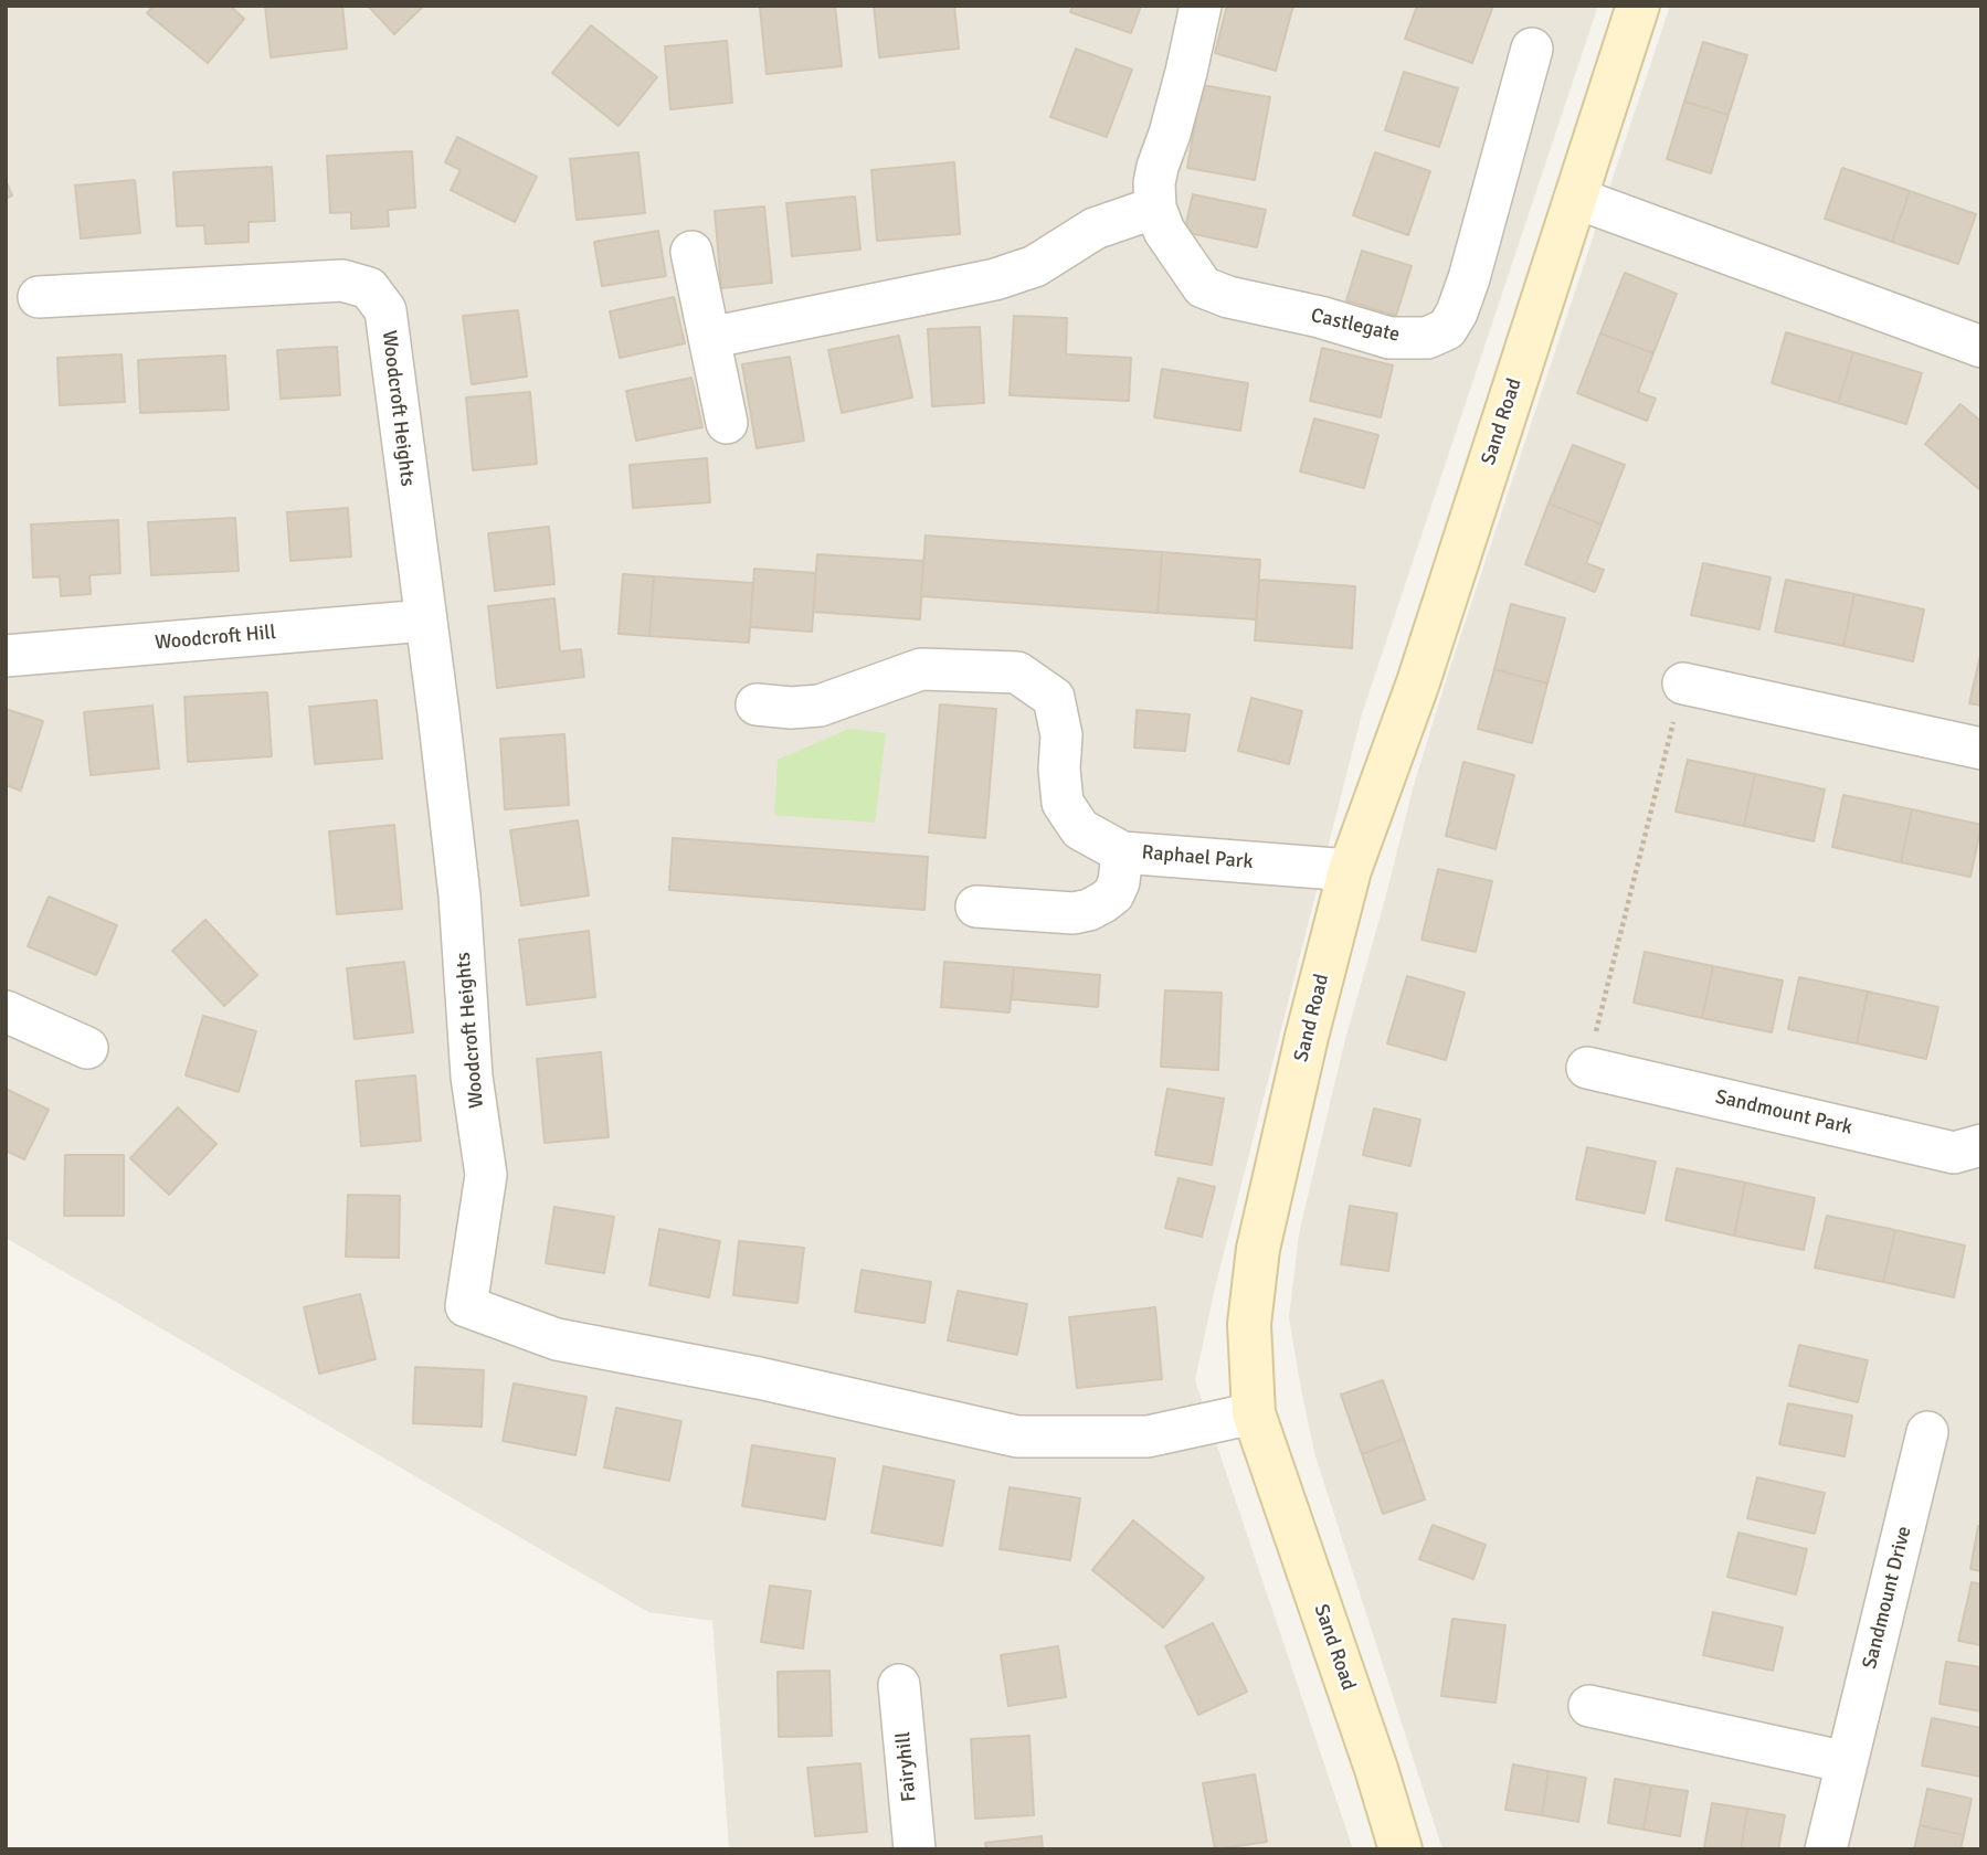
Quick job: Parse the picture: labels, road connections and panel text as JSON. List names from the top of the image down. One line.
{"streets":{"street":["Castlegate","Woodcroft Heights","Sand Road","Woodcroft Hill","Raphael Park","Sandmount Park","Sandmount Drive","Fairyhill"]},"crossings":[["Woodcroft Heights","Sand Road"],["Woodcroft Heights","Woodcroft Hill"],["Sand Road","Raphael Park"]]}
